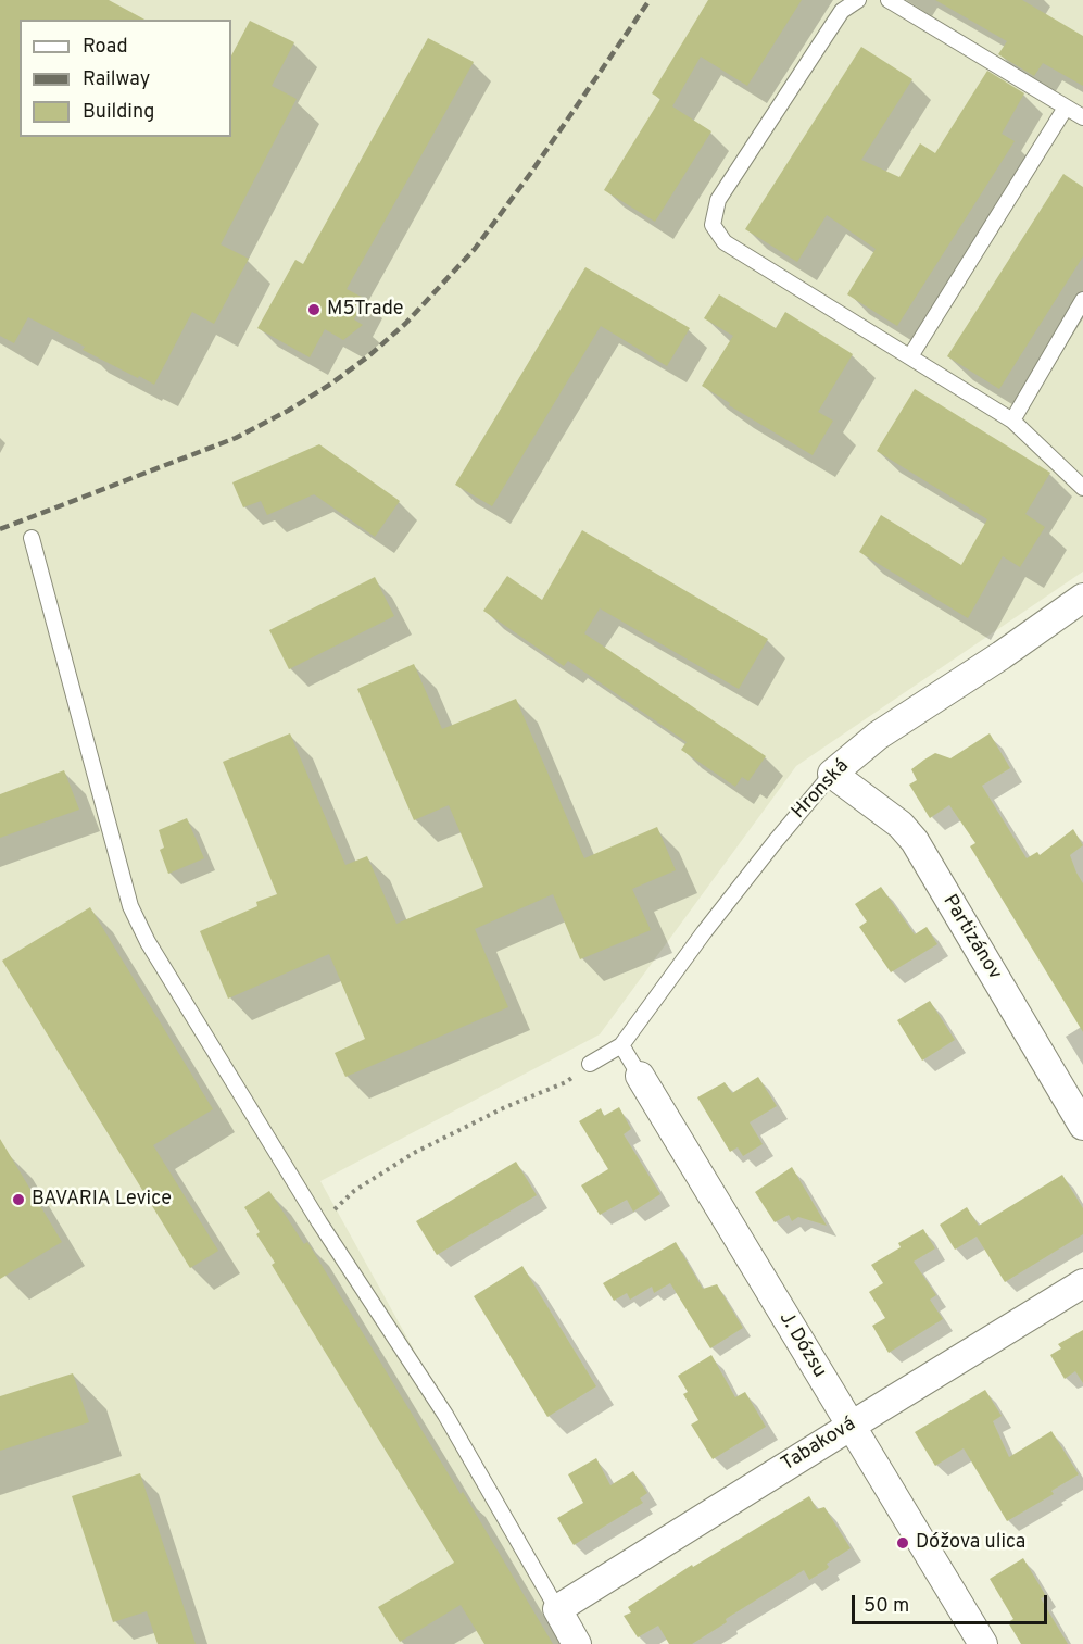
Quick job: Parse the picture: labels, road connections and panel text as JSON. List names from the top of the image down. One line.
{"streets":{"street":["Hronská","Partizánov","J. Dózsu","Tabaková"]},"crossings":[["Hronská","Partizánov"],["Hronská","J. Dózsu"],["J. Dózsu","Tabaková"]],"places":["M5Trade","BAVARIA Levice","Dóžova ulica"],"legend":["Road","Railway","Building"],"scale_bar":"50 m"}
